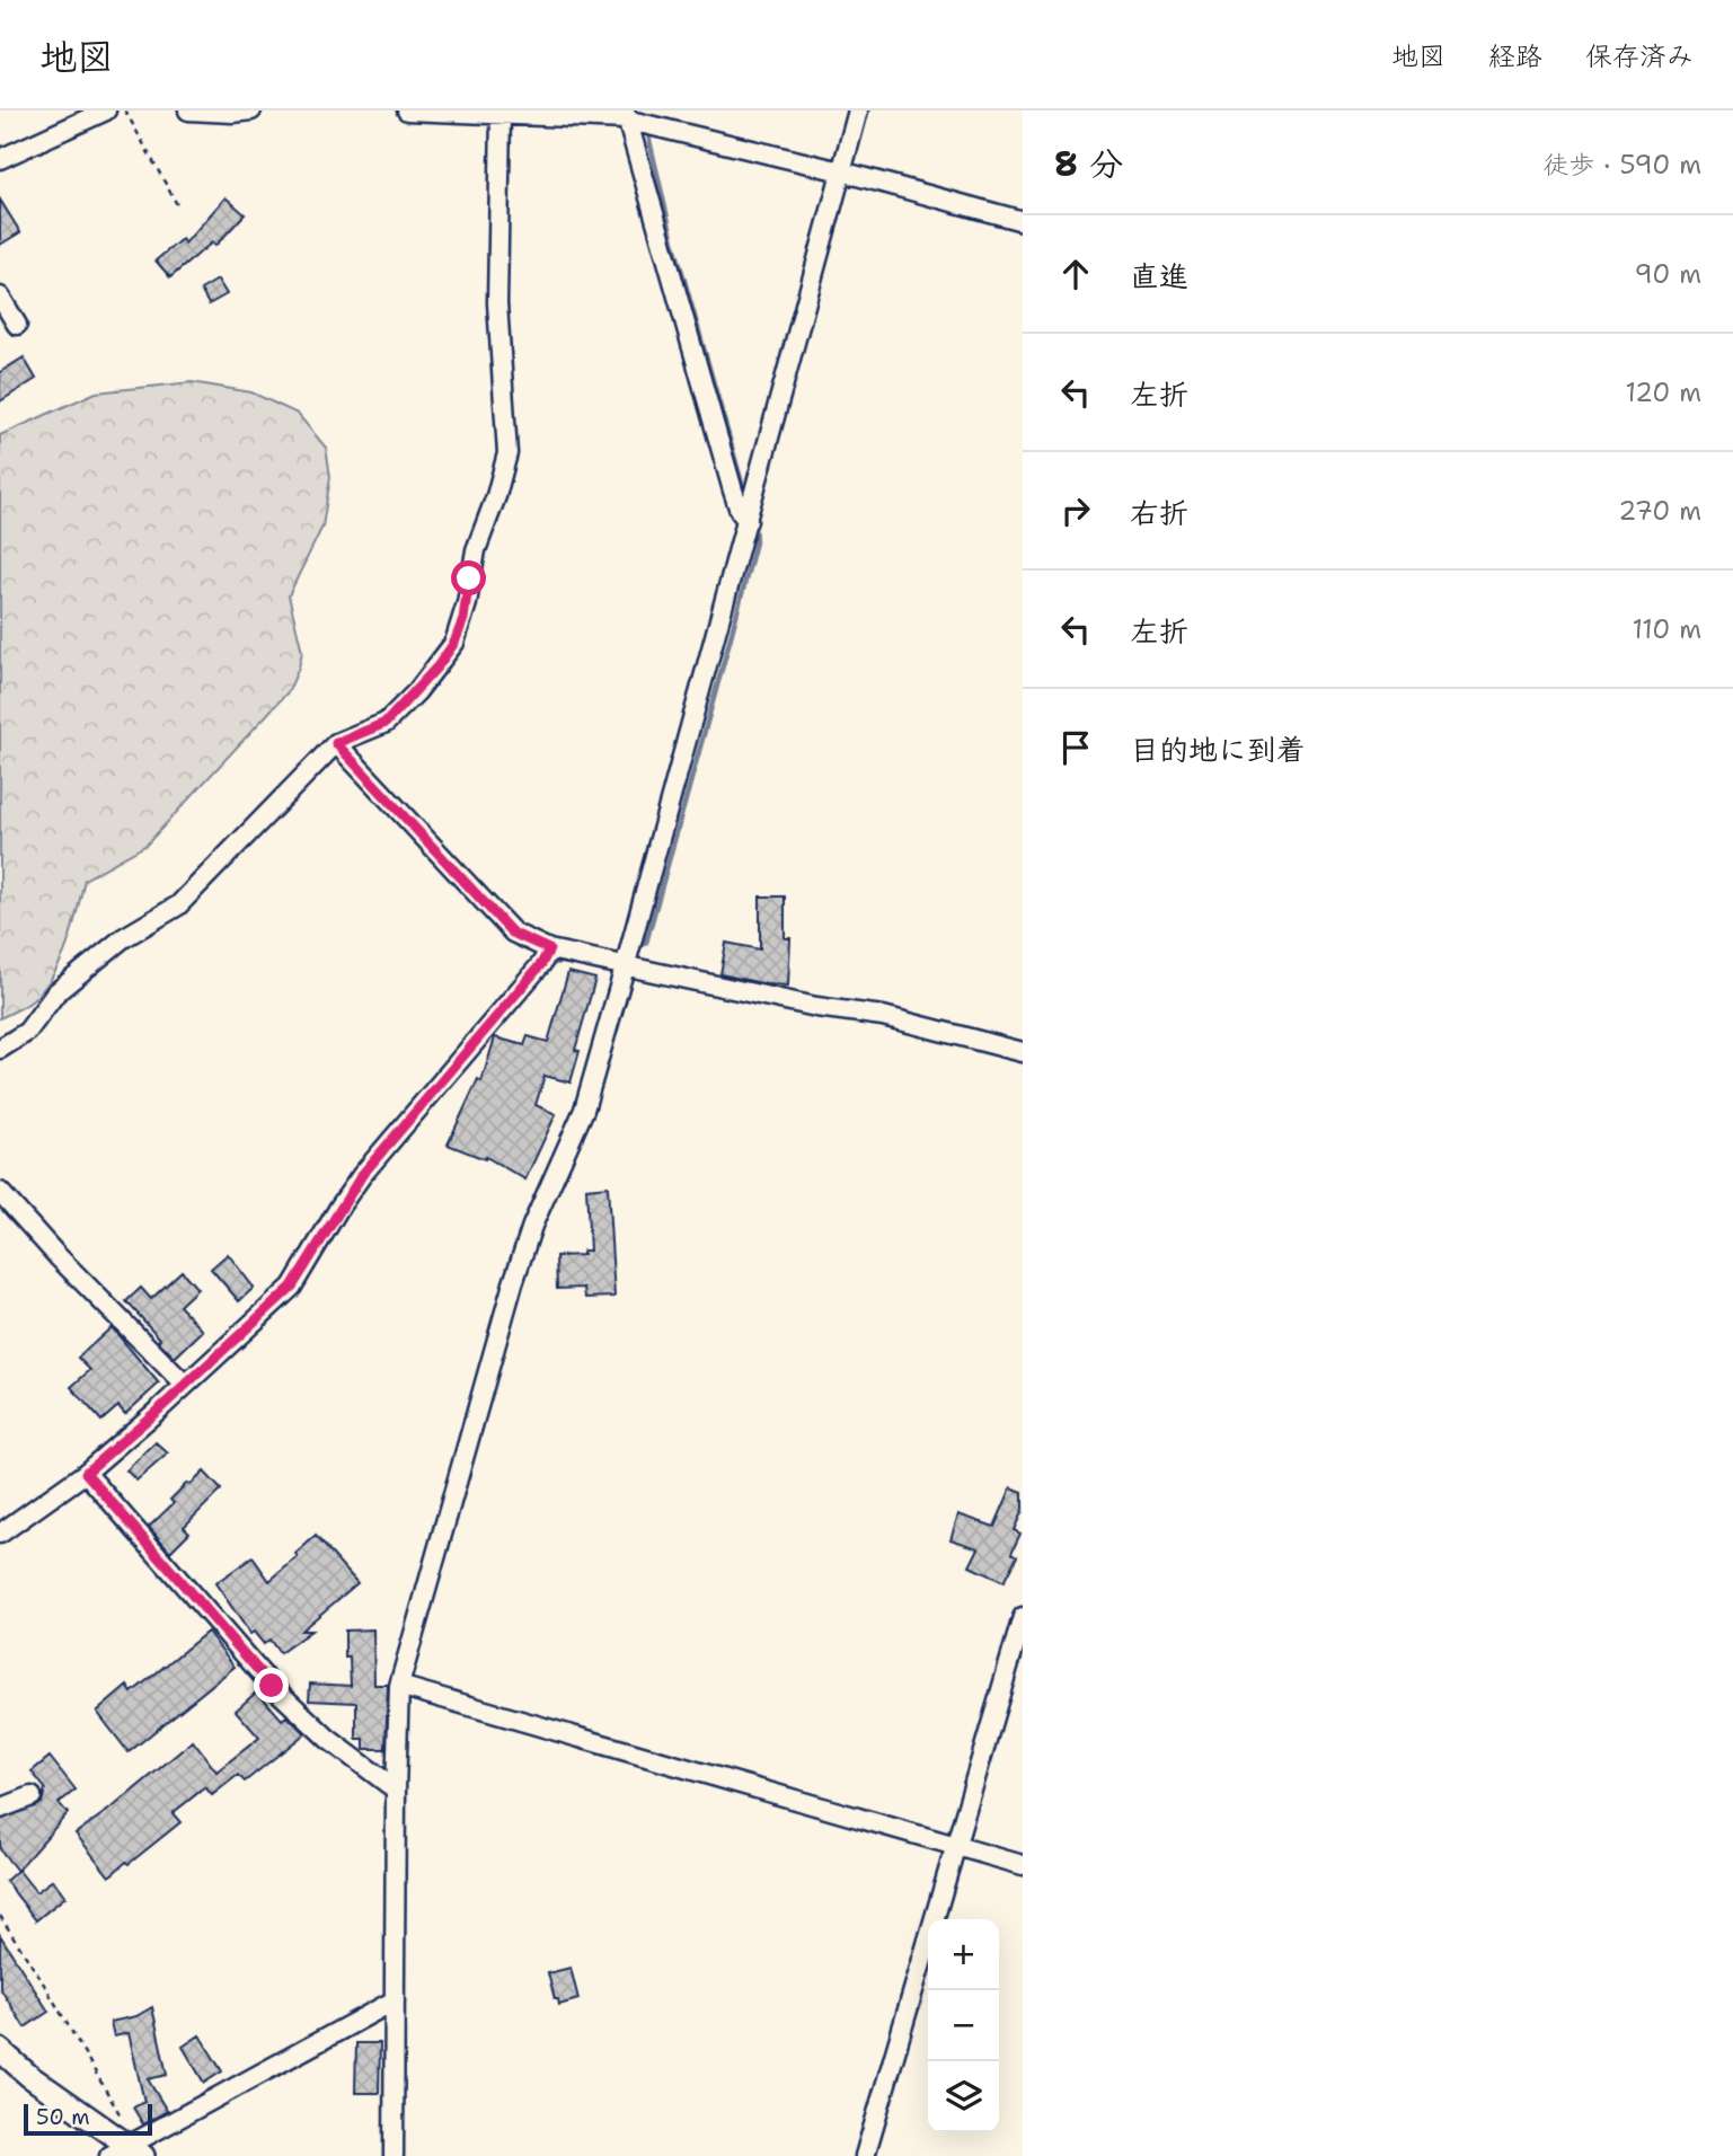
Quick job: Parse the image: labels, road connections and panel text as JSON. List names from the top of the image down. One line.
{"scale_bar":"50 m","page":{"header":"地図","nav":["地図","経路","保存済み"],"heading":["8 分","徒歩 · 590 m"],"list":[["直進","90 m"],["左折","120 m"],["右折","270 m"],["左折","110 m"],"目的地に到着"],"map_buttons":["+","−"],"scale":"50 m"}}
